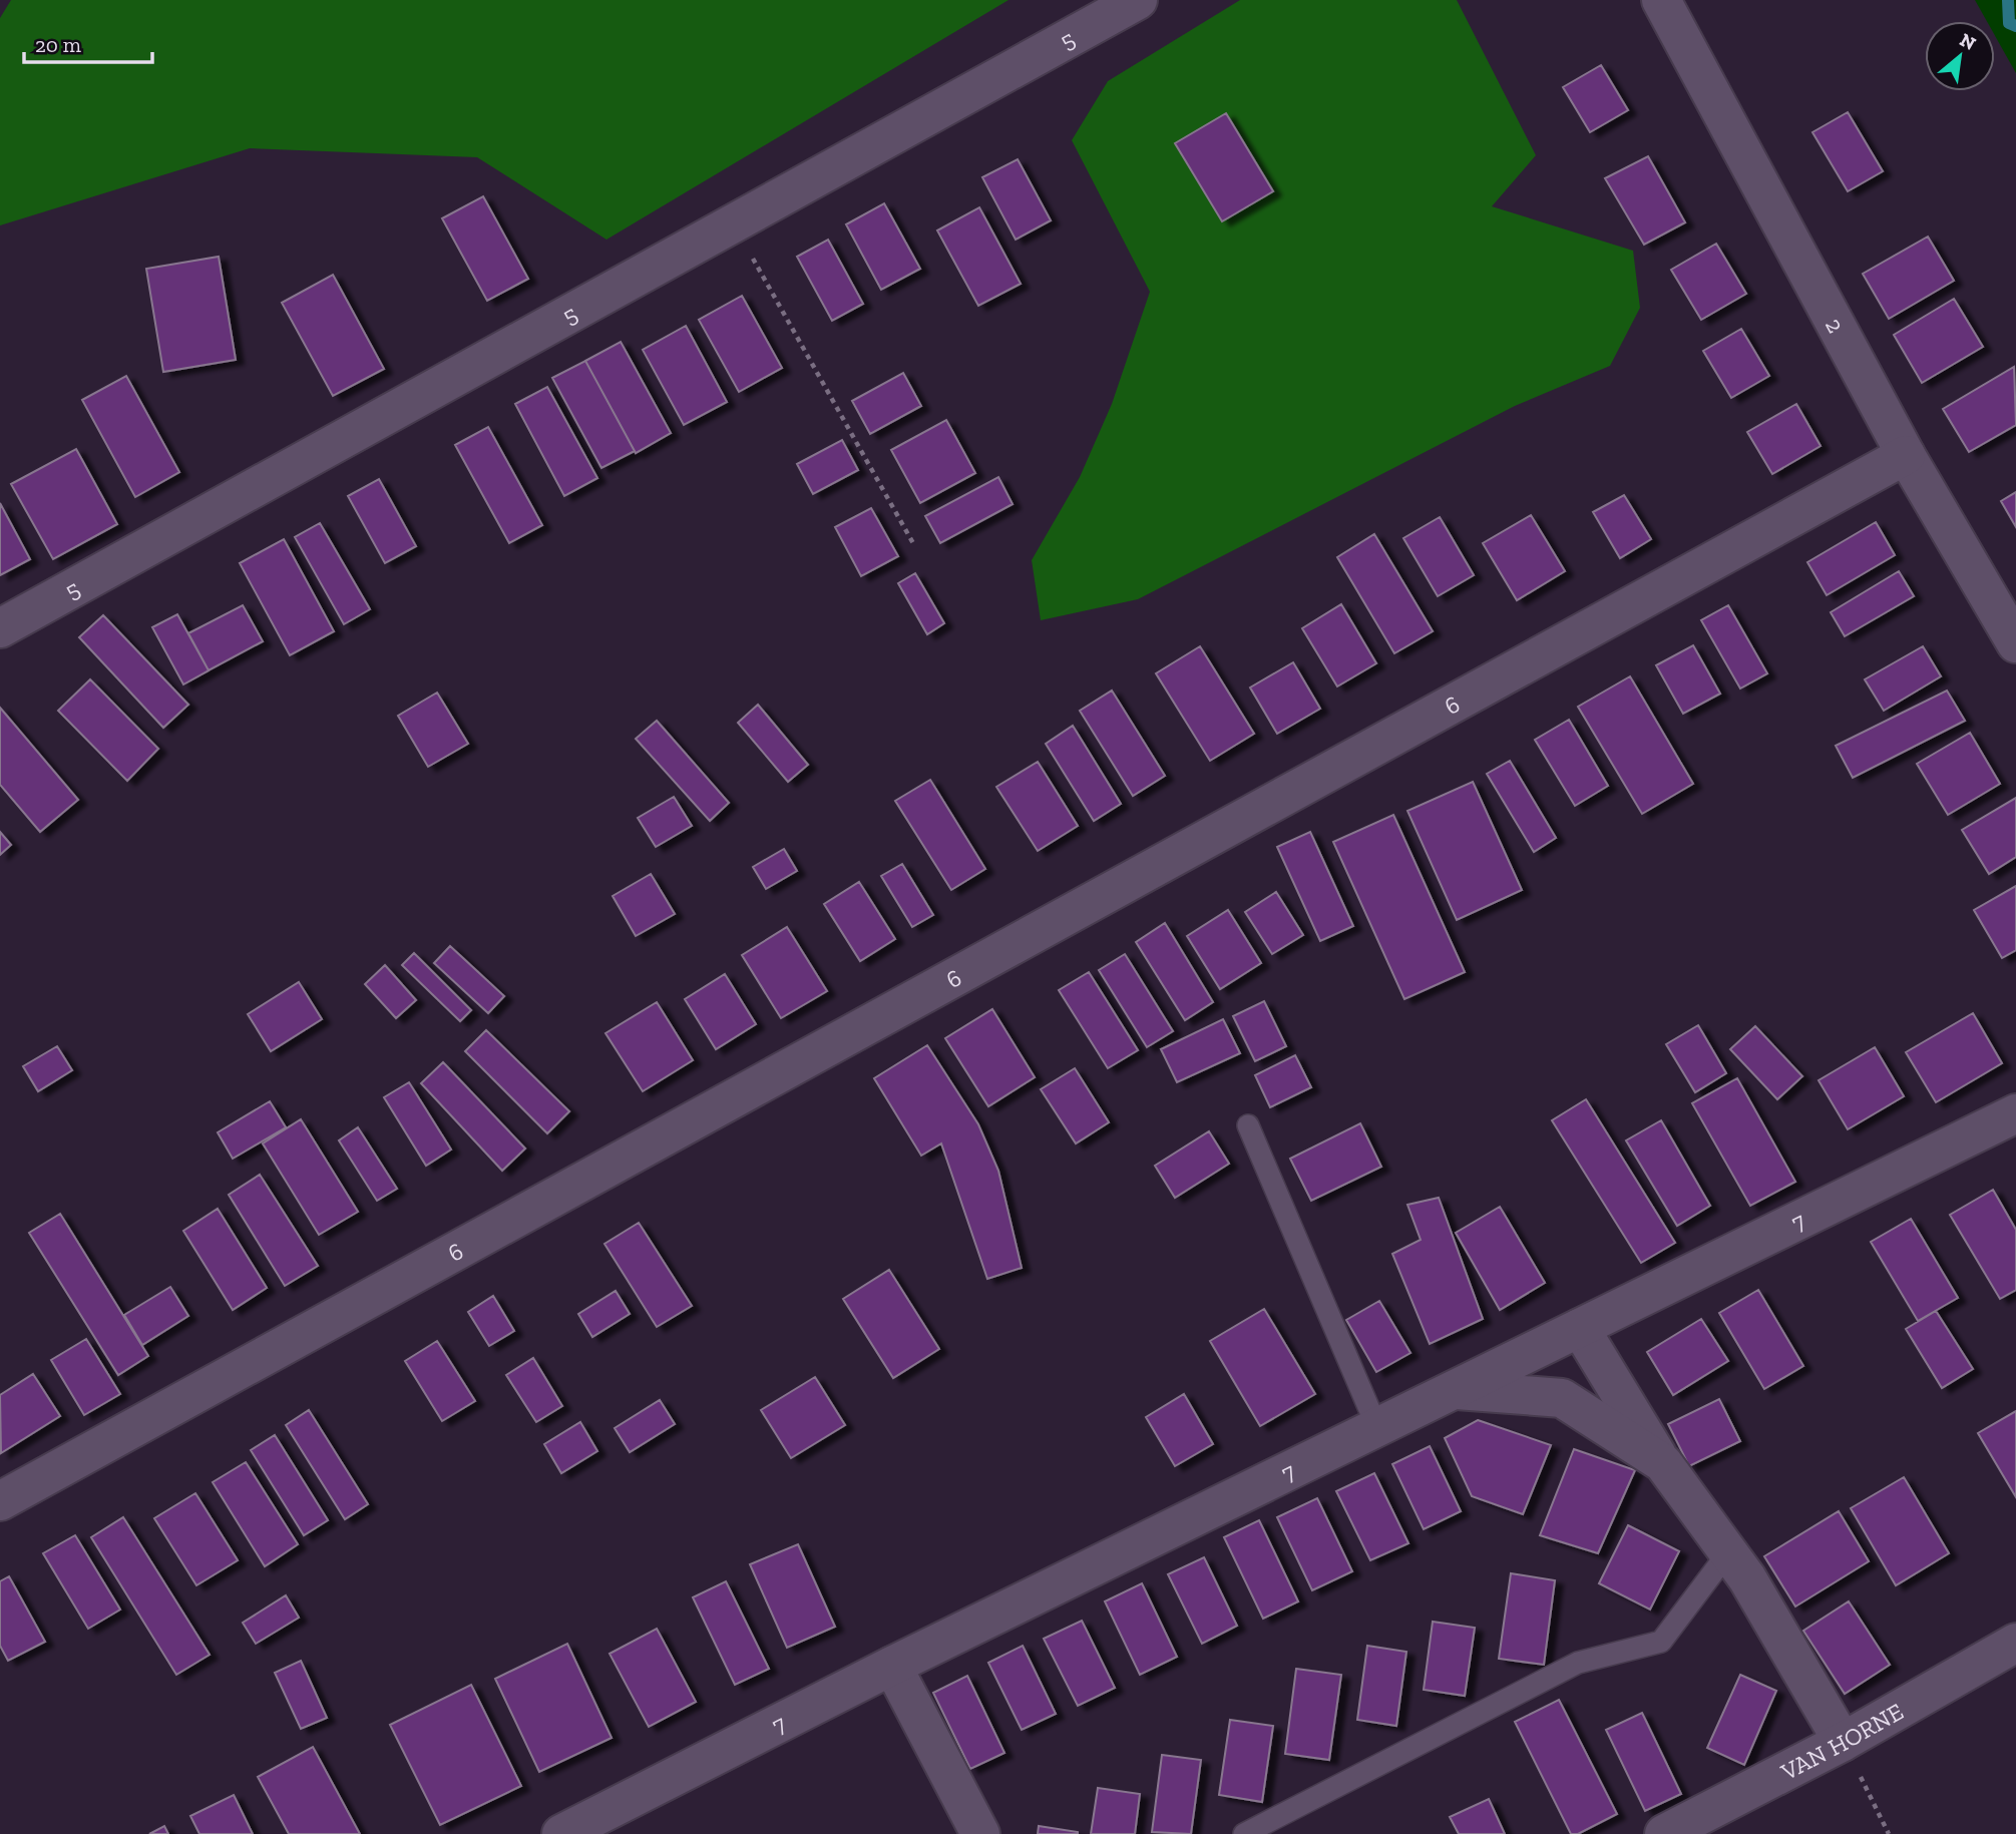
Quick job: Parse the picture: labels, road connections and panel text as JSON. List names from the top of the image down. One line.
{"streets":{"street":["5","2","6","7","VAN HORNE"]},"crossings":[["2","6"]],"scale_bar":"20 m","north":"top right"}
